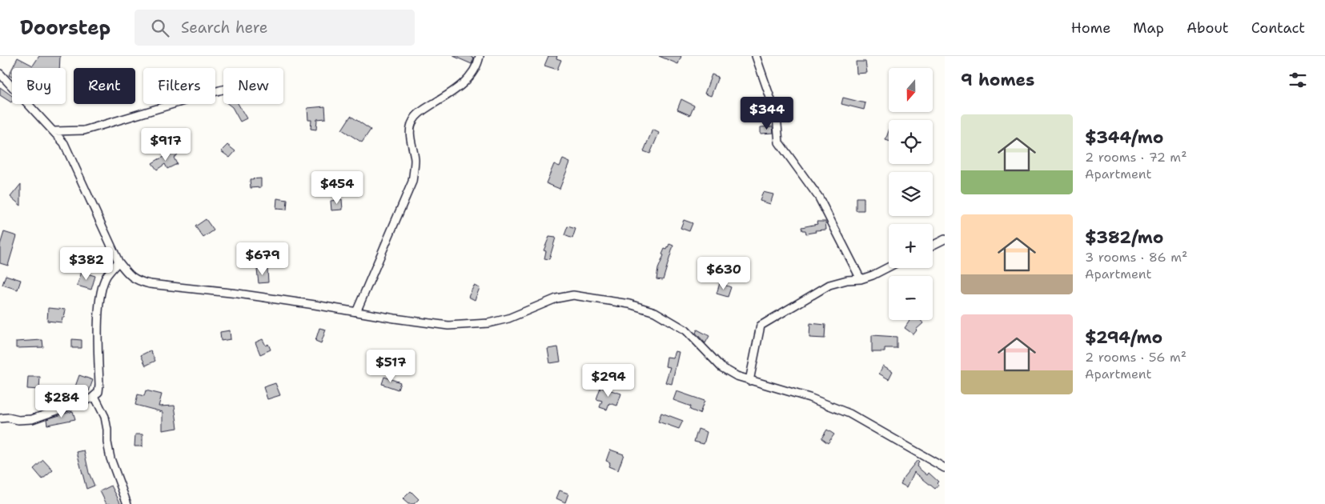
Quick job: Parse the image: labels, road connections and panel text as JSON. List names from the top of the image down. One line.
{"north":"bottom","page":{"header":"Doorstep","search":"Search here","nav":["Home","Map","About","Contact"],"heading":"9 homes","map_buttons":["+","−"],"chip":["Buy","Rent","Filters","New"],"price":["$344","$917","$454","$679","$382","$630","$517","$294","$284"],"list":[{"name":"$344/mo","note":"2 rooms · 72 m² · Apartment"},{"name":"$382/mo","note":"3 rooms · 86 m² · Apartment"},{"name":"$294/mo","note":"2 rooms · 56 m² · Apartment"}]}}
